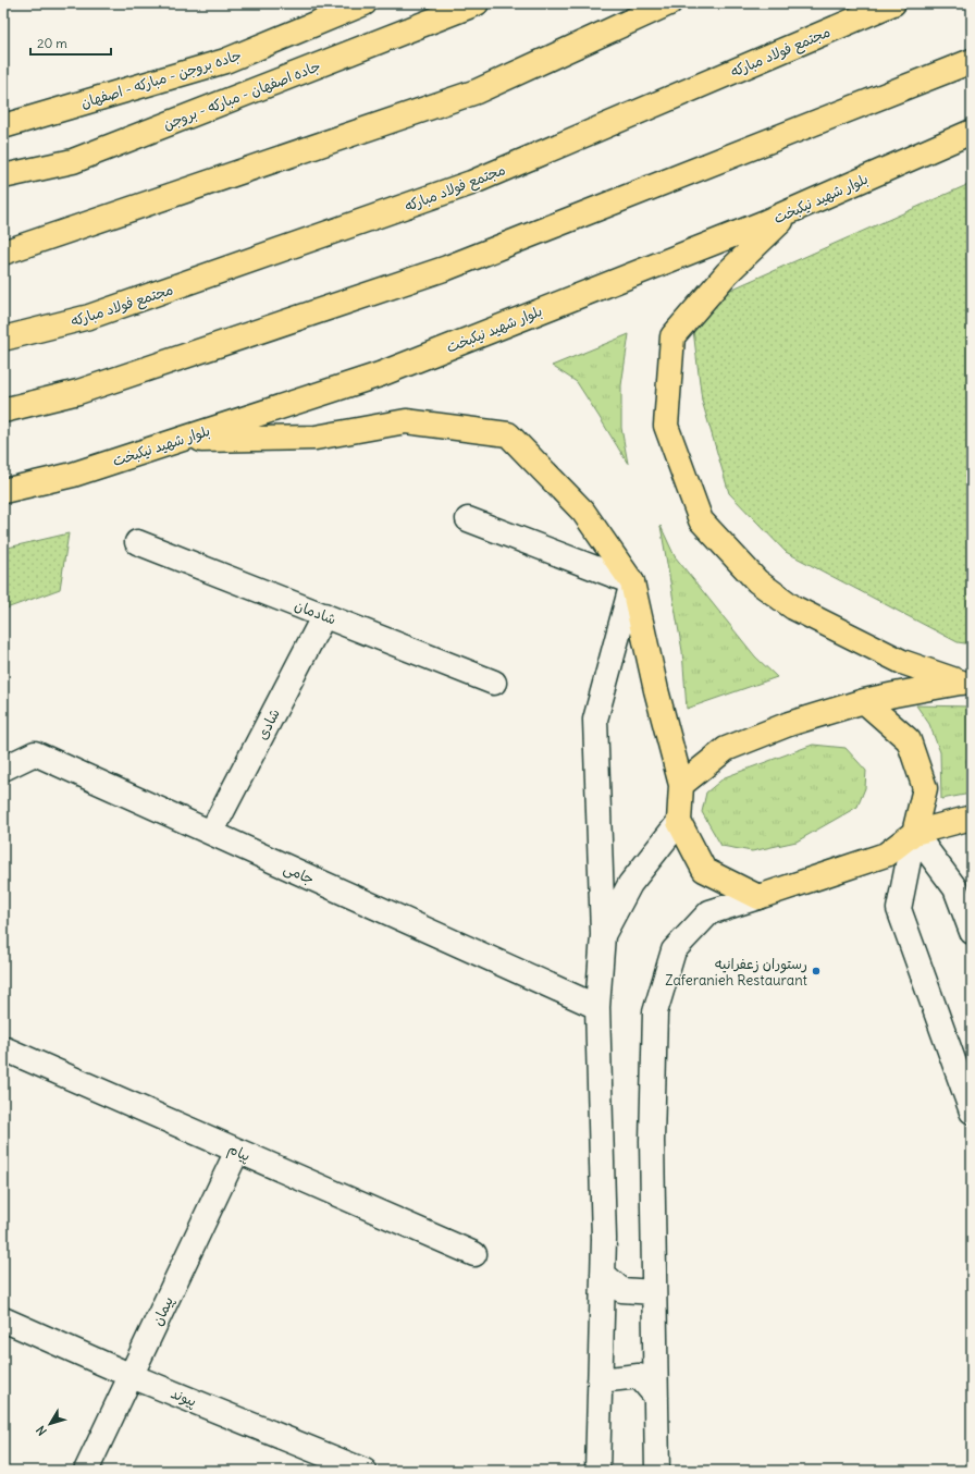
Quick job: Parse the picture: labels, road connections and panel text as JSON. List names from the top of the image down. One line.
{"streets":{"main road":["مجتمع فولاد مبارکه","جاده بروجن - مبارکه - اصفهان","جاده اصفهان - مبارکه - بروجن","بلوار شهید نیکبخت"],"street":["شادمان","شادی","جامی","پیام","پیمان","پیوند"]},"crossings":[["شادمان","شادی"],["شادی","جامی"],["پیام","پیمان"],["پیمان","پیوند"]],"places":["رستوران زعفرانیه Zaferanieh Restaurant"],"scale_bar":"20 m","north":"bottom left"}
